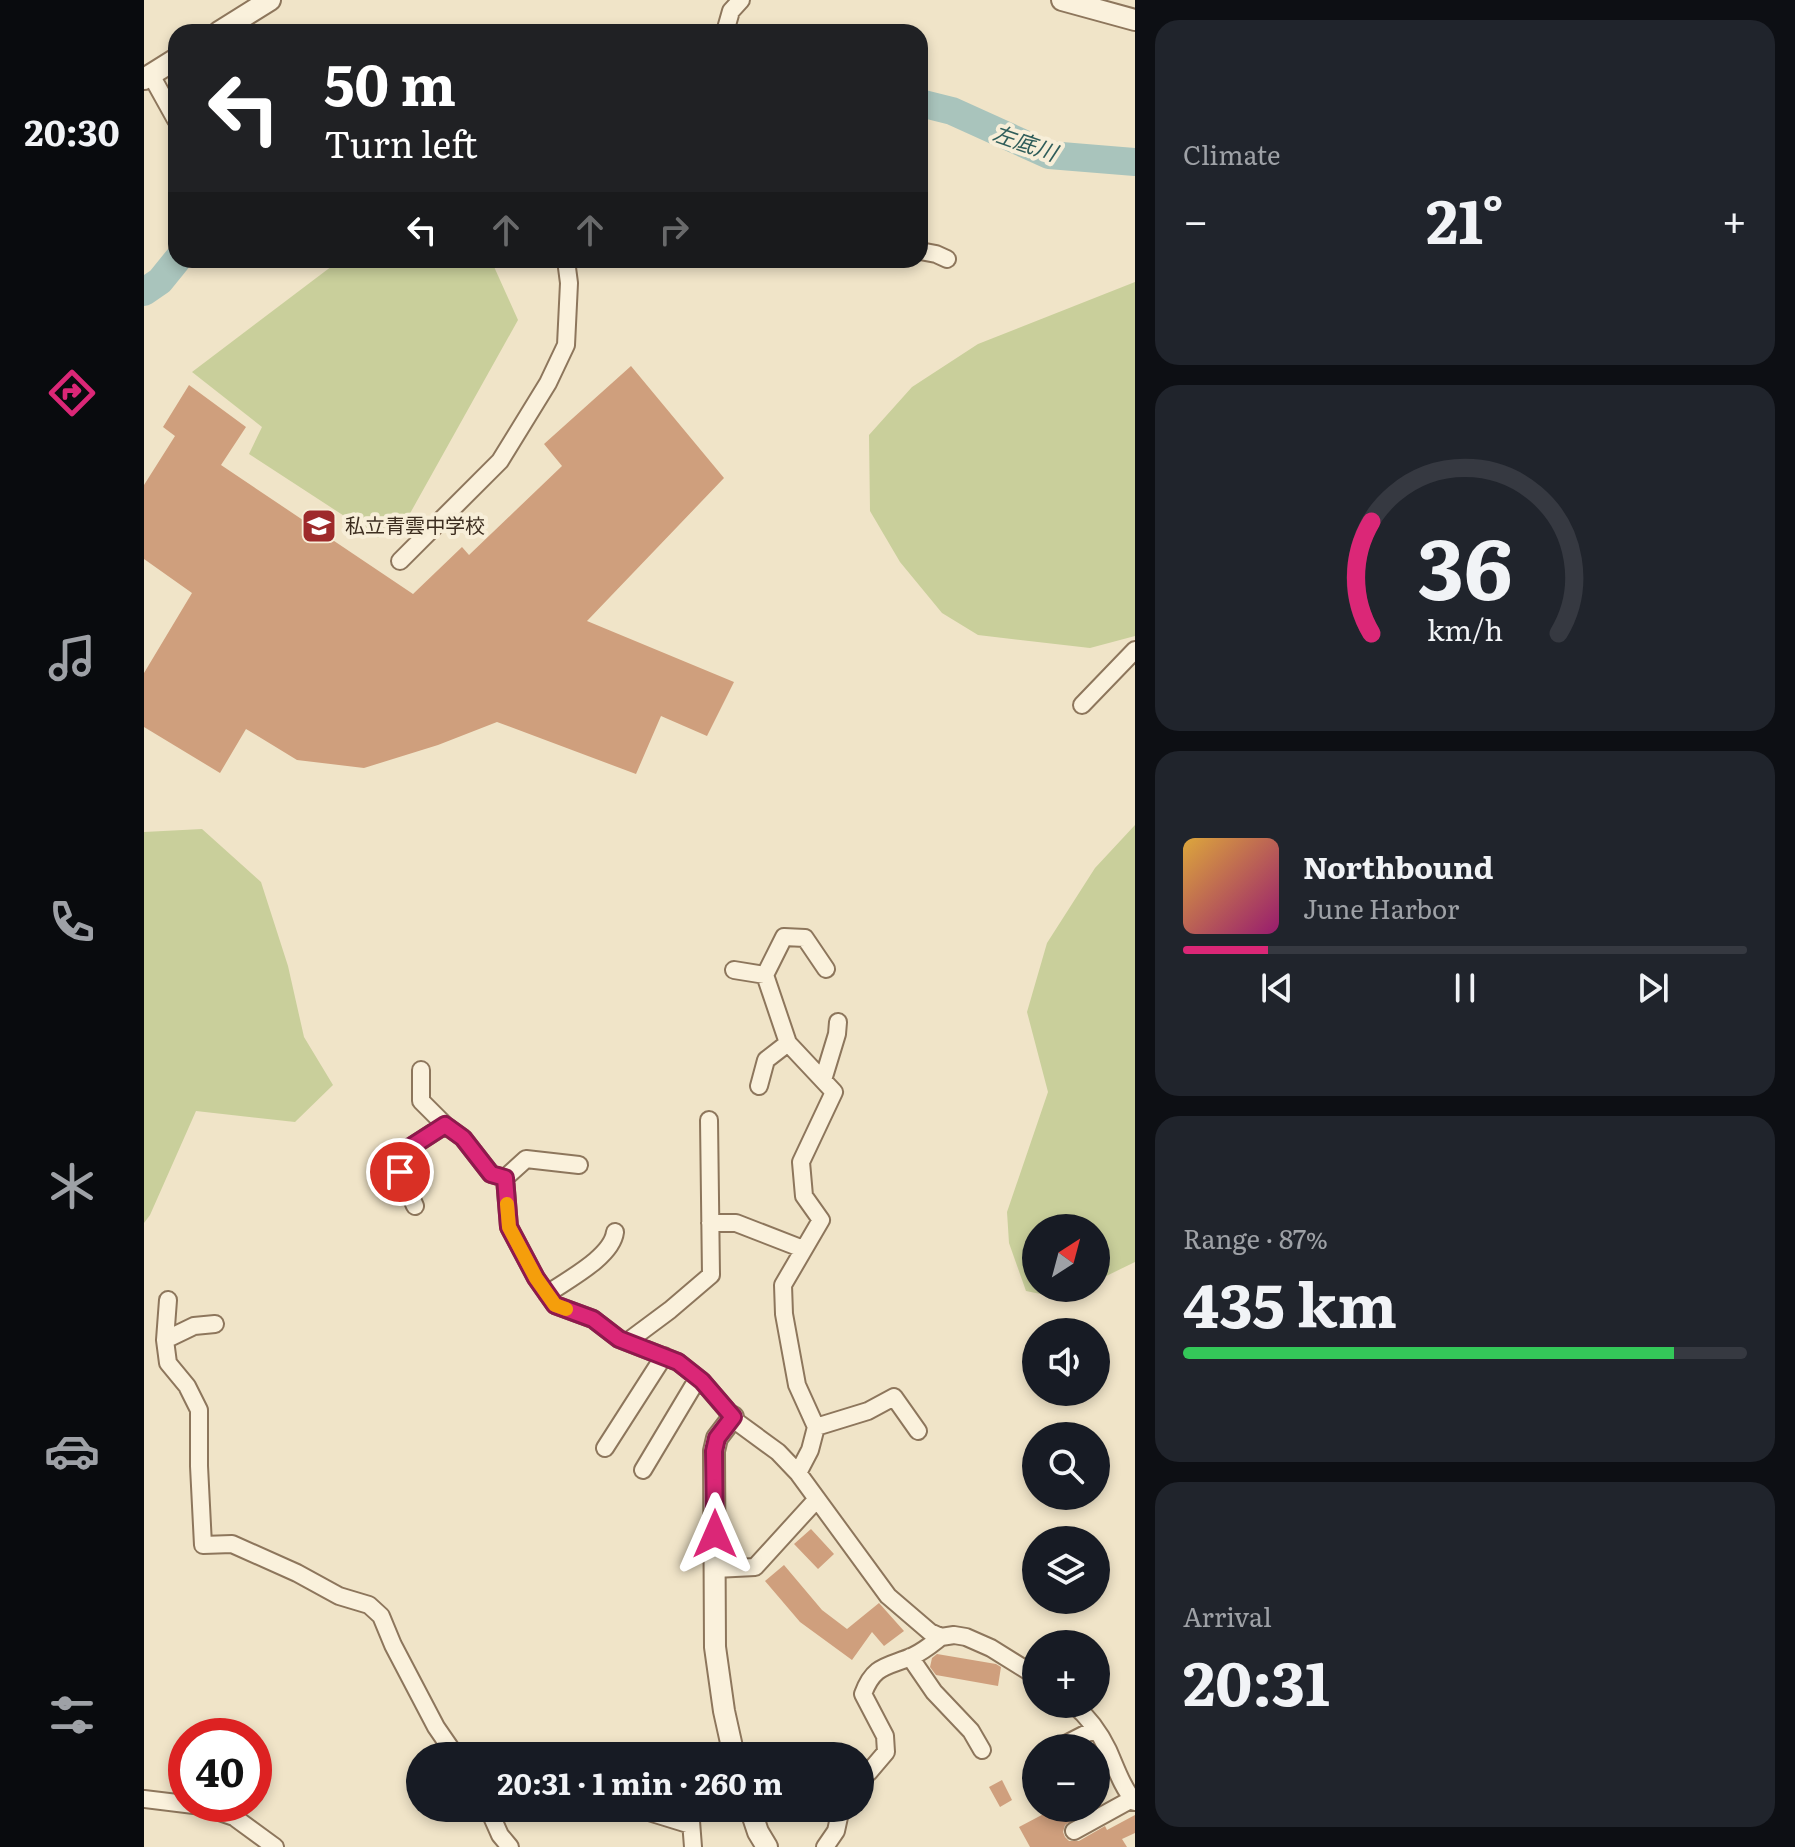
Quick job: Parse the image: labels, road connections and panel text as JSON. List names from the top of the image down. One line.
{"water":["左底川"],"places":{"school or university":["私立青雲中学校"]},"north":"top right","page":{"tabs":"20:30","tile":["Climate",["Range · 87%","435 km"],["Arrival","20:31"]],"turn":["50 m","Turn left"],"heat":["−","21°","+"],"song":["Northbound","June Harbor"],"map_buttons":["+","−"],"limit":"40","trip":"20:31 · 1 min · 260 m","gauge":["36","km/h"]}}
